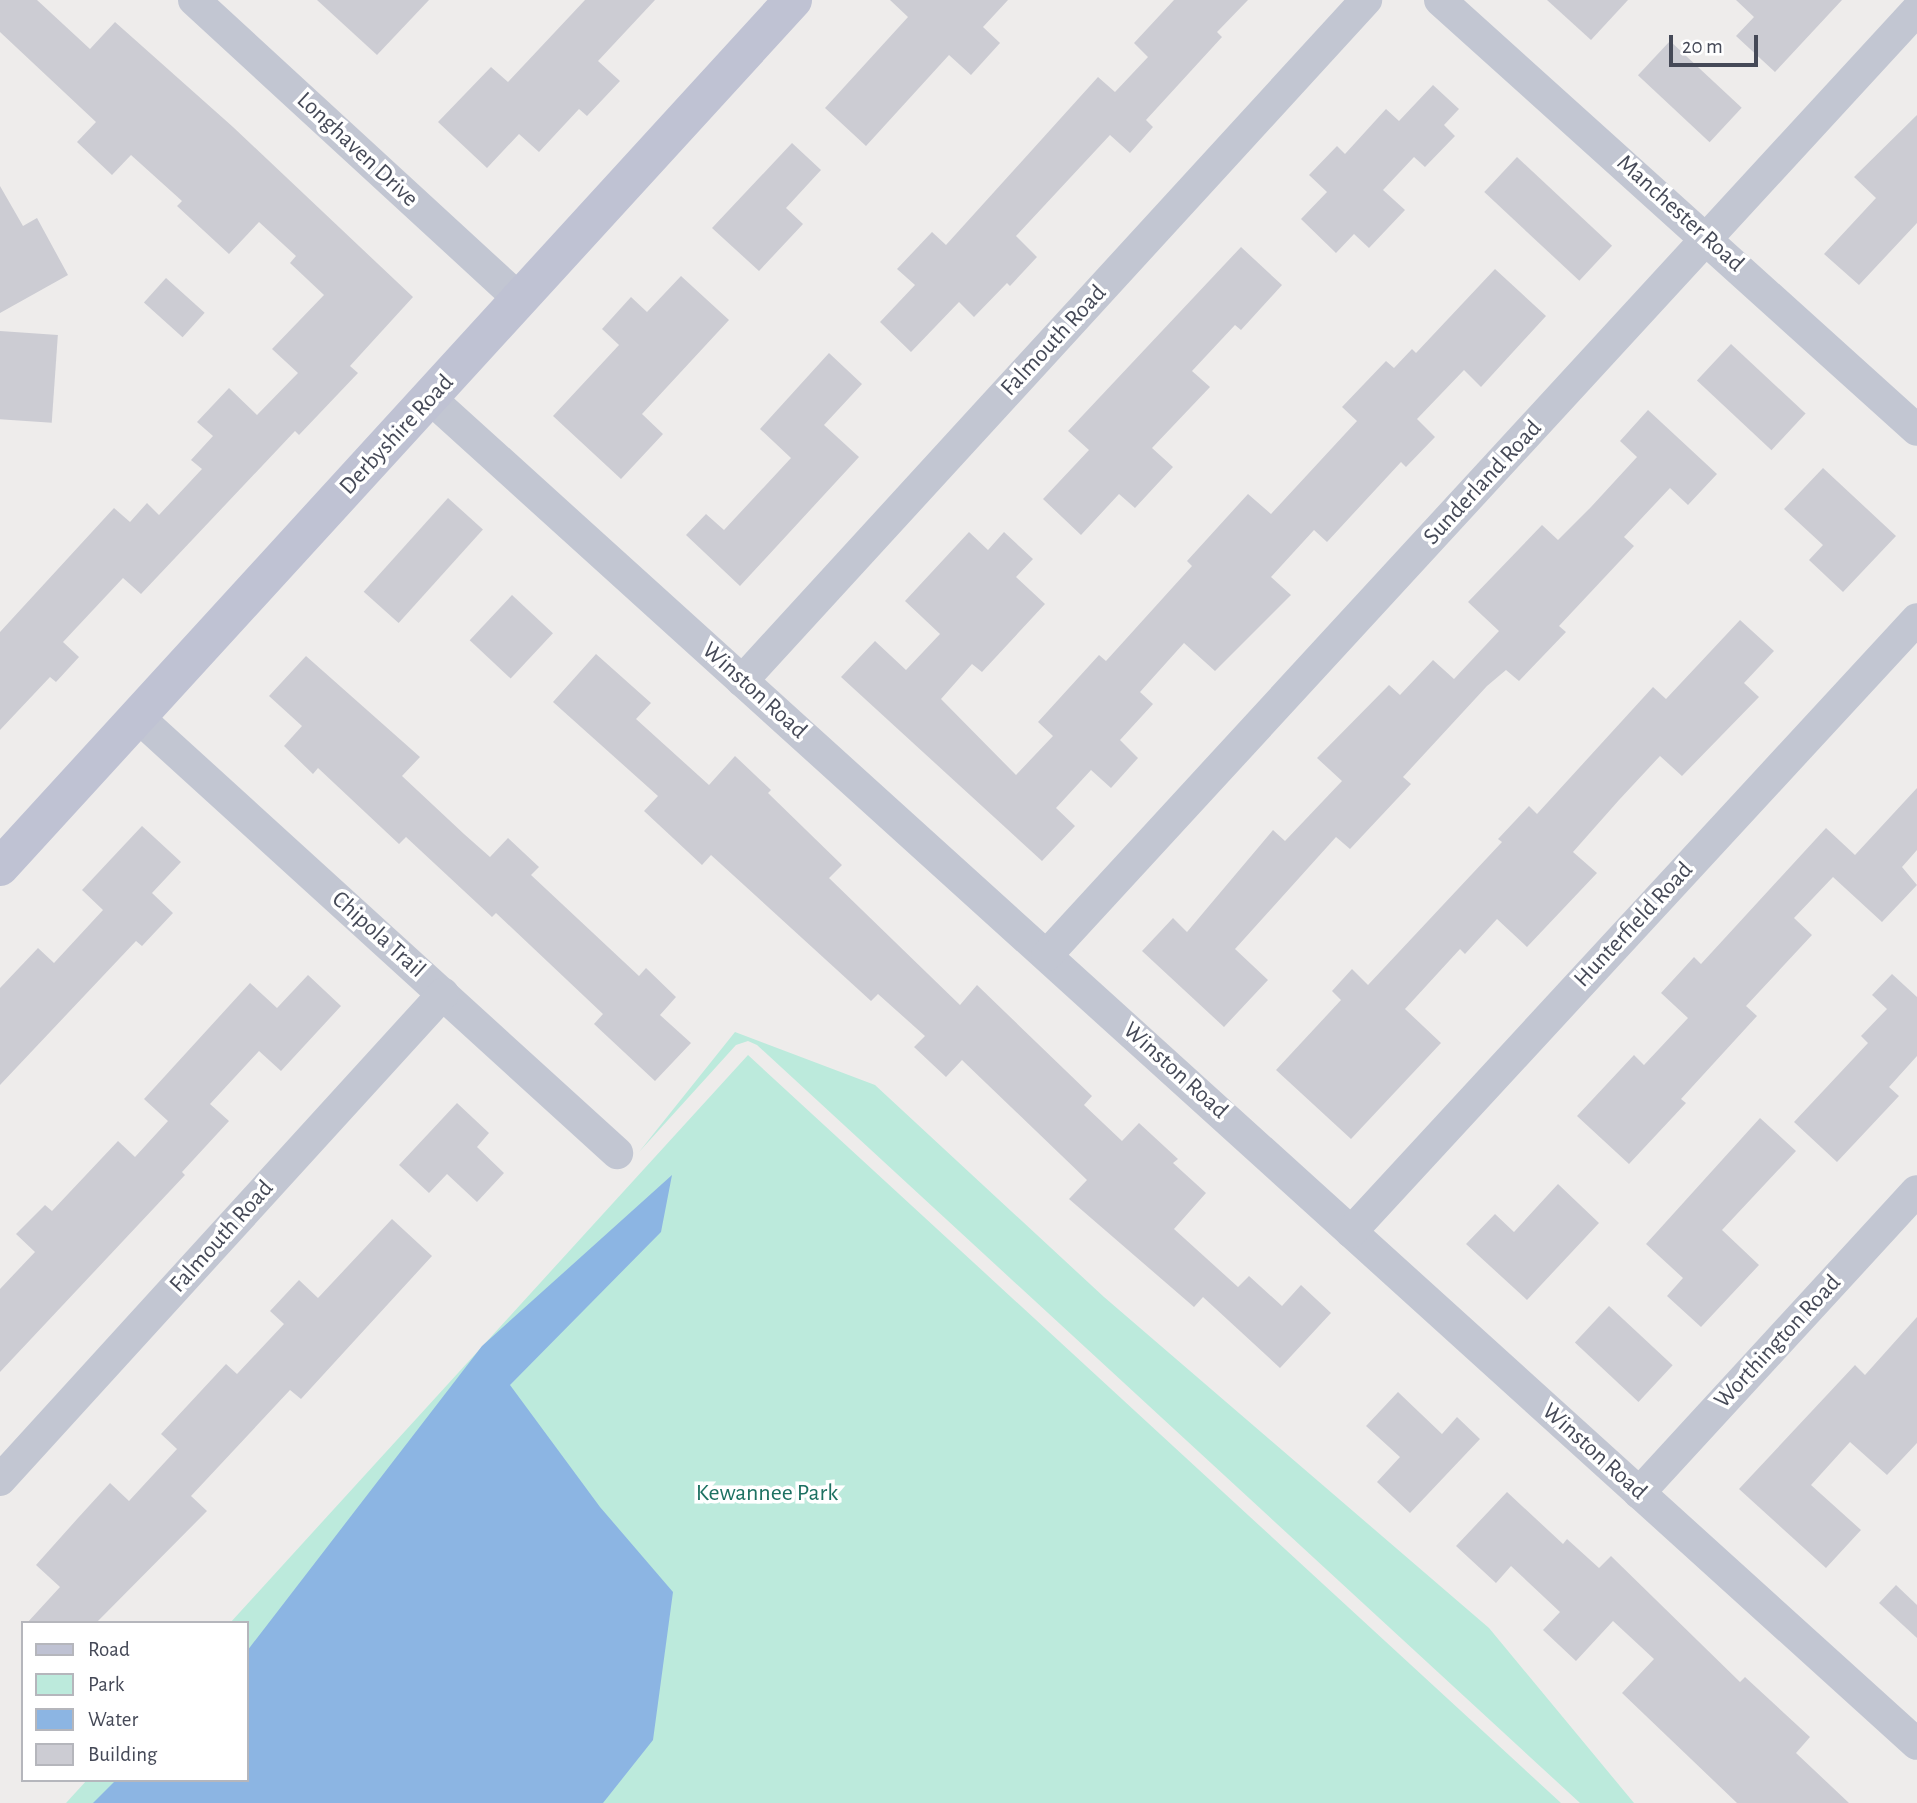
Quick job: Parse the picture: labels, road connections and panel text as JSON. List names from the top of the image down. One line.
{"streets":{"street":["Longhaven Drive","Manchester Road","Falmouth Road","Derbyshire Road","Sunderland Road","Winston Road","Hunterfield Road","Chipola Trail","Worthington Road"]},"crossings":[["Longhaven Drive","Derbyshire Road"],["Manchester Road","Sunderland Road"],["Falmouth Road","Winston Road"],["Falmouth Road","Chipola Trail"],["Derbyshire Road","Winston Road"],["Derbyshire Road","Chipola Trail"],["Sunderland Road","Winston Road"],["Winston Road","Hunterfield Road"],["Winston Road","Worthington Road"]],"parks":["Kewannee Park"],"legend":["Road","Park","Water","Building"],"scale_bar":"20 m"}
